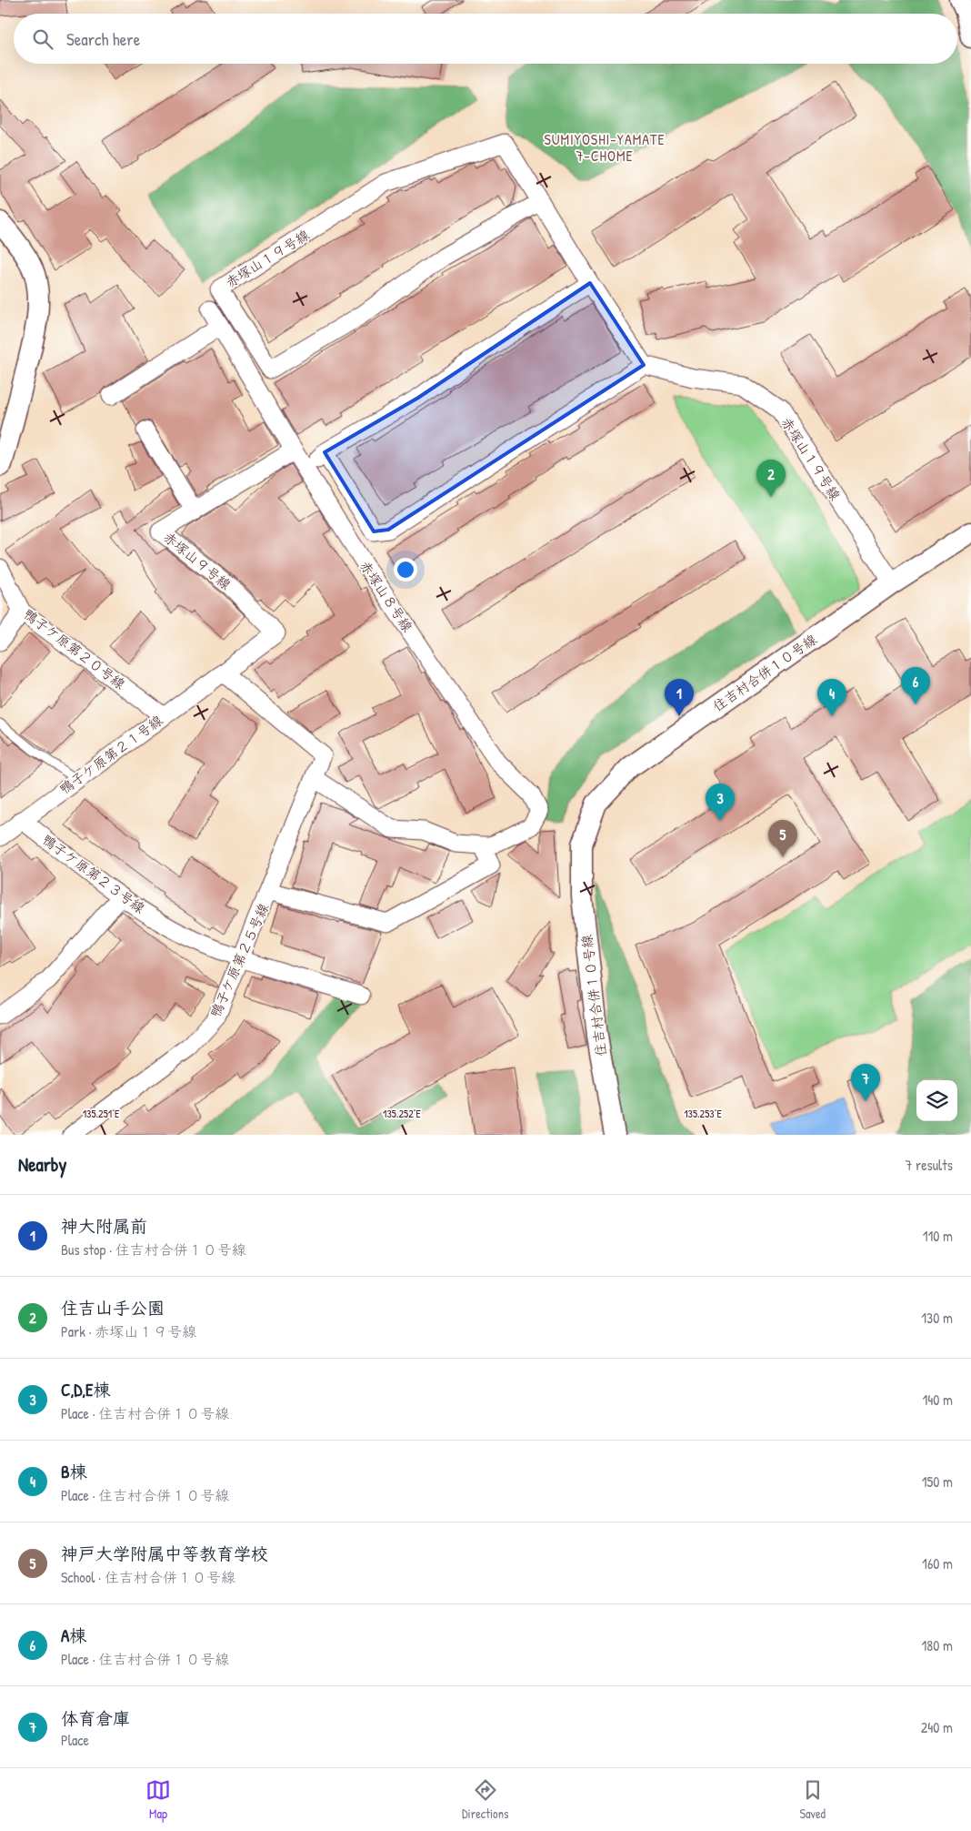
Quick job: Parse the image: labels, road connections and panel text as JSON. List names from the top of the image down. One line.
{"streets":{"street":["赤塚山１９号線","赤塚山９号線","赤塚山８号線","鴨子ケ原第２０号線","住吉村合併１０号線","鴨子ケ原第２１号線","鴨子ケ原第２３号線","鴨子ケ原第２５号線"]},"crossings":[["赤塚山１９号線","住吉村合併１０号線"],["赤塚山９号線","赤塚山８号線"],["赤塚山９号線","鴨子ケ原第２１号線"],["赤塚山９号線","鴨子ケ原第２５号線"],["鴨子ケ原第２０号線","鴨子ケ原第２１号線"],["鴨子ケ原第２１号線","鴨子ケ原第２３号線"],["鴨子ケ原第２１号線","鴨子ケ原第２５号線"],["鴨子ケ原第２３号線","鴨子ケ原第２５号線"]],"districts":["SUMIYOSHI-YAMATE 7-CHOME"],"page":{"search":"Search here","pins":["2","6","1","4","3","5","7"],"heading":["Nearby","7 results"],"list":[{"mark":"1","name":"神大附属前","note":"Bus stop · 住吉村合併１０号線","value":"110 m"},{"mark":"2","name":"住吉山手公園","note":"Park · 赤塚山１９号線","value":"130 m"},{"mark":"3","name":"C,D,E棟","note":"Place · 住吉村合併１０号線","value":"140 m"},{"mark":"4","name":"B棟","note":"Place · 住吉村合併１０号線","value":"150 m"},{"mark":"5","name":"神戸大学附属中等教育学校","note":"School · 住吉村合併１０号線","value":"160 m"},{"mark":"6","name":"A棟","note":"Place · 住吉村合併１０号線","value":"180 m"},{"mark":"7","name":"体育倉庫","note":"Place","value":"240 m"}],"nav":["Map","Directions","Saved"]},"coordinates":["135.251°E","135.252°E","135.253°E"]}
